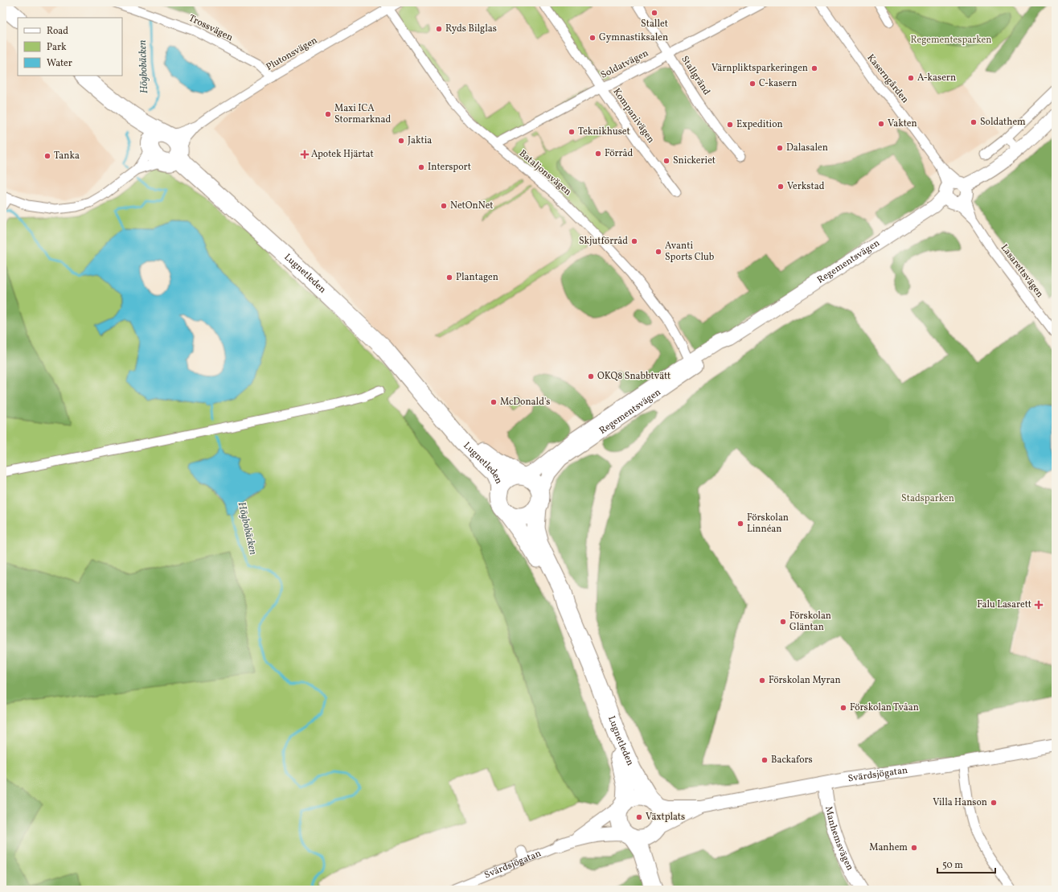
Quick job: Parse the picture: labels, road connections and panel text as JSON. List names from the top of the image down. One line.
{"streets":{"highway":["Lugnetleden"],"street":["Trossvägen","Plutonsvägen","Soldatvägen","Stallgränd","Kaserngården","Kompanivägen","Bataljonsvägen","Regementsvägen","Lasarettsvägen","Svärdsjögatan","Manhemsvägen"]},"crossings":[["Trossvägen","Plutonsvägen"],["Plutonsvägen","Bataljonsvägen"],["Plutonsvägen","Lugnetleden"],["Soldatvägen","Stallgränd"],["Soldatvägen","Kompanivägen"],["Soldatvägen","Bataljonsvägen"],["Kaserngården","Regementsvägen"],["Kaserngården","Lasarettsvägen"],["Bataljonsvägen","Regementsvägen"],["Regementsvägen","Lasarettsvägen"],["Regementsvägen","Lugnetleden"],["Lugnetleden","Svärdsjögatan"],["Svärdsjögatan","Manhemsvägen"]],"water":["Högbobäcken"],"parks":["Regementesparken","Stadsparken"],"places":{"other":["Stallet","Ryds Bilglas","Gymnastiksalen","Värnpliktsparkeringen","A-kasern","C-kasern","Maxi ICA Stormarknad","Soldathem","Vakten","Expedition","Teknikhuset","Jaktia","Dalasalen","Förråd","Tanka","Snickeriet","Intersport","Verkstad","NetOnNet","Skjutförråd","Avanti Sports Club","Plantagen","OKQ8 Snabbtvätt","McDonald's","Förskolan Linnéan","Förskolan Gläntan","Förskolan Myran","Förskolan Tvåan","Backafors","Villa Hanson","Växtplats","Manhem"],"health":["Apotek Hjärtat","Falu Lasarett"]},"legend":["Road","Park","Water"],"scale_bar":"50 m"}
